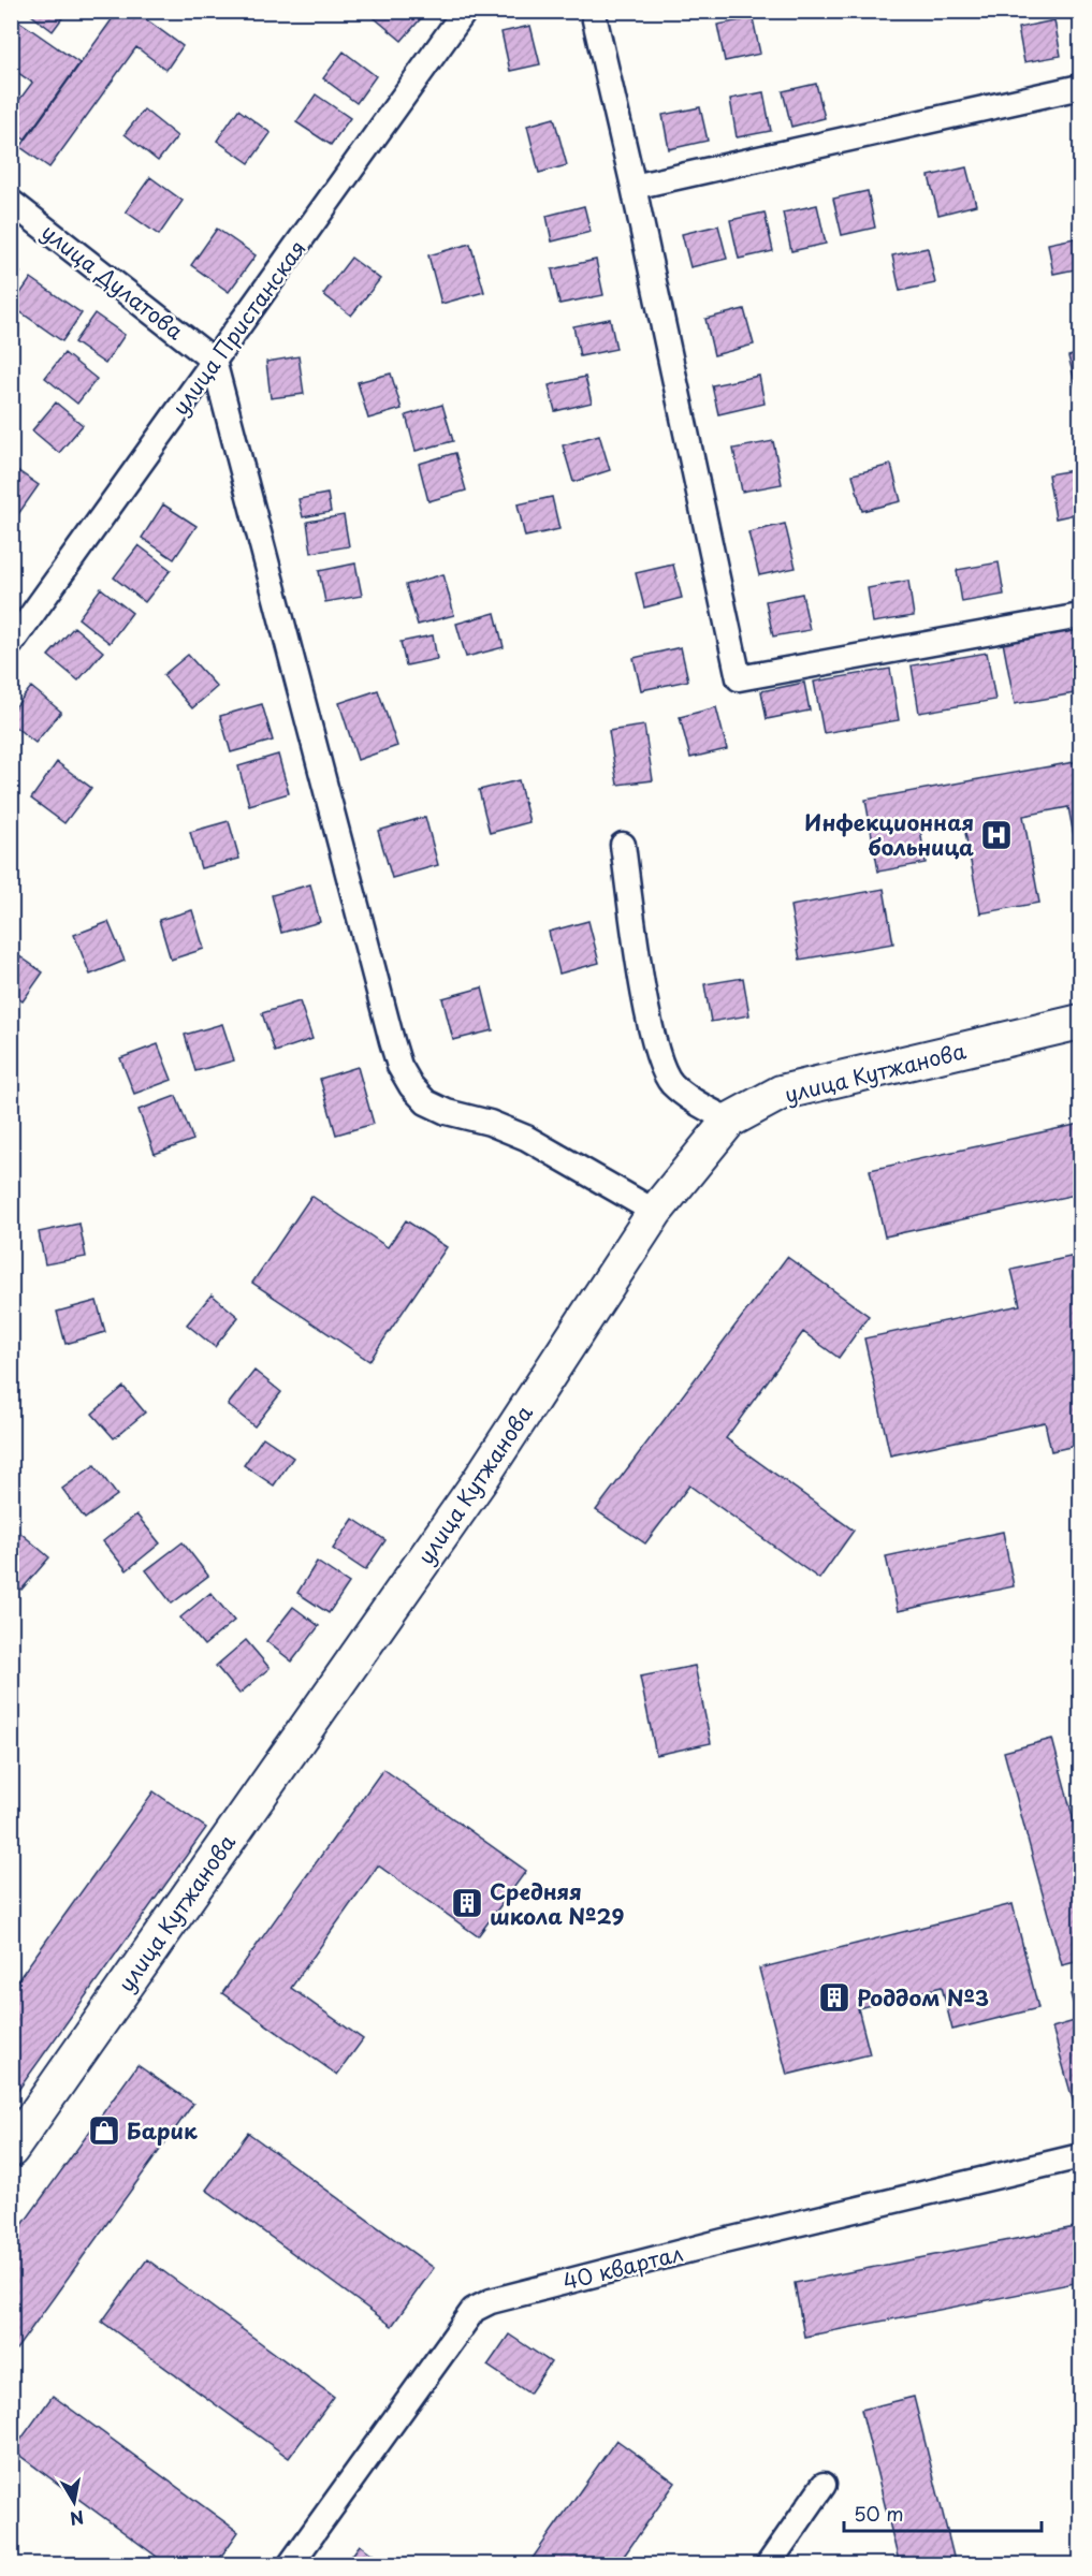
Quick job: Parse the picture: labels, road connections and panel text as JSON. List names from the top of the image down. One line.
{"streets":{"street":["улица Дулатова","улица Пристанская","улица Кутжанова","40 квартал"]},"crossings":[["улица Дулатова","улица Пристанская"]],"places":{"hospital":["Инфекционная больница"],"building":["Средняя школа №29","Роддом №3"],"shop":["Барик"]},"scale_bar":"50 m","north":"bottom"}
